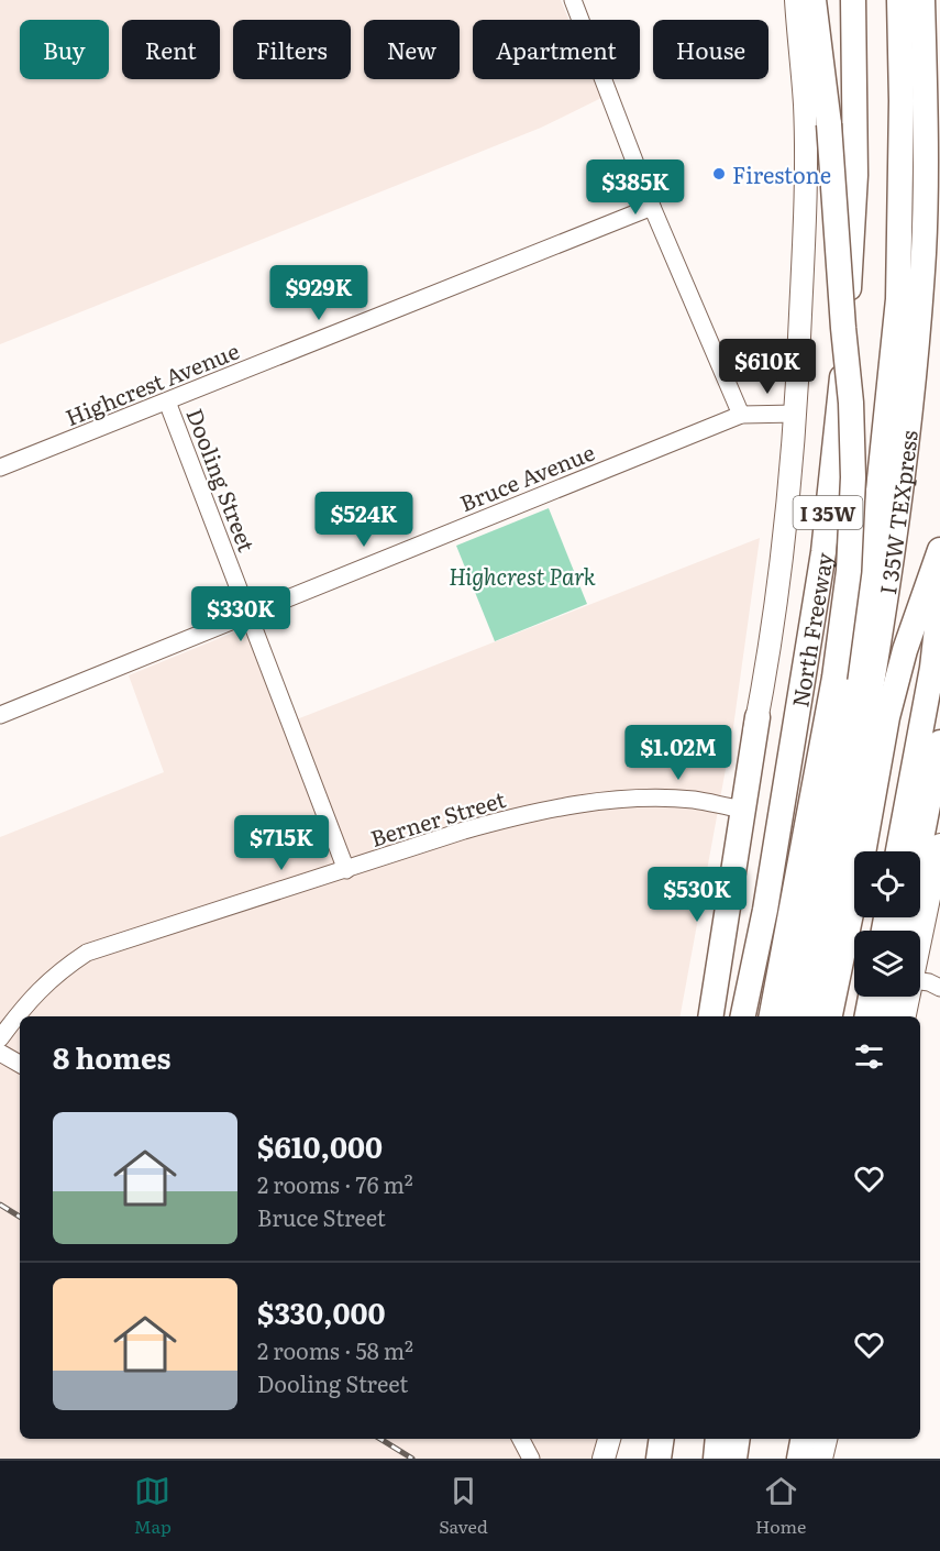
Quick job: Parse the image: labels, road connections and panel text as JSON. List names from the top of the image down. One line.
{"streets":{"highway":["I 35W","I 35W TEXpress","North Freeway"],"street":["Highcrest Avenue","Bruce Avenue","Dooling Street","Berner Street"]},"crossings":[["Highcrest Avenue","Dooling Street"],["Bruce Avenue","Dooling Street"],["Dooling Street","Berner Street"],["North Freeway","Berner Street"]],"parks":["Highcrest Park"],"places":["Firestone"],"page":{"chip":["Buy","Rent","Filters","New","Apartment","House"],"price":["$385K","$929K","$610K","$524K","$330K","$1.02M","$715K","$530K"],"heading":"8 homes","list":[{"name":"$610,000","note":"2 rooms · 76 m² · Bruce Street"},{"name":"$330,000","note":"2 rooms · 58 m² · Dooling Street"}],"tabs":["Map","Saved","Home"]}}
